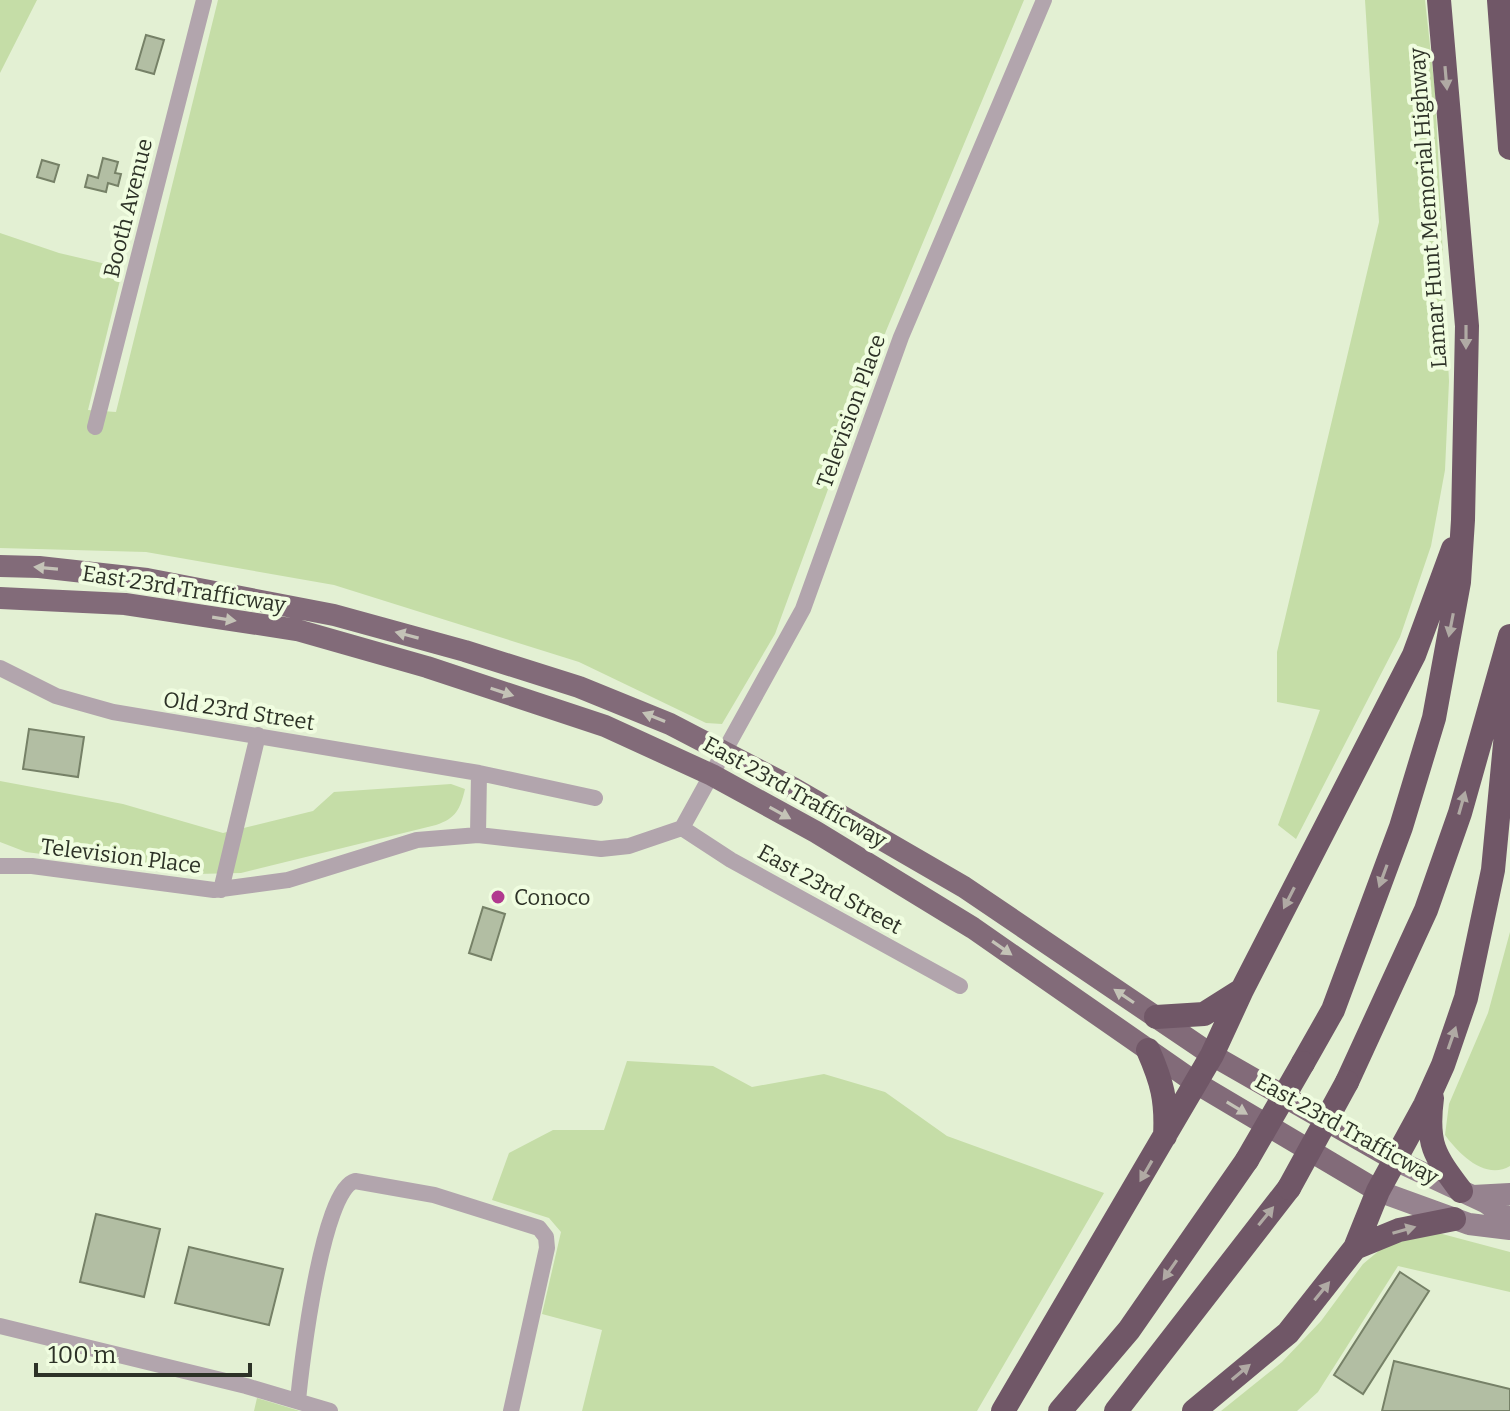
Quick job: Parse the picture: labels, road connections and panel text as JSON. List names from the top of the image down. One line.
{"streets":{"highway":["Lamar Hunt Memorial Highway"],"main road":["East 23rd Trafficway"],"street":["Booth Avenue","Television Place","Old 23rd Street","East 23rd Street"]},"crossings":[["Television Place","East 23rd Trafficway"],["Television Place","Old 23rd Street"],["Television Place","East 23rd Street"]],"places":["Conoco"],"scale_bar":"100 m"}
